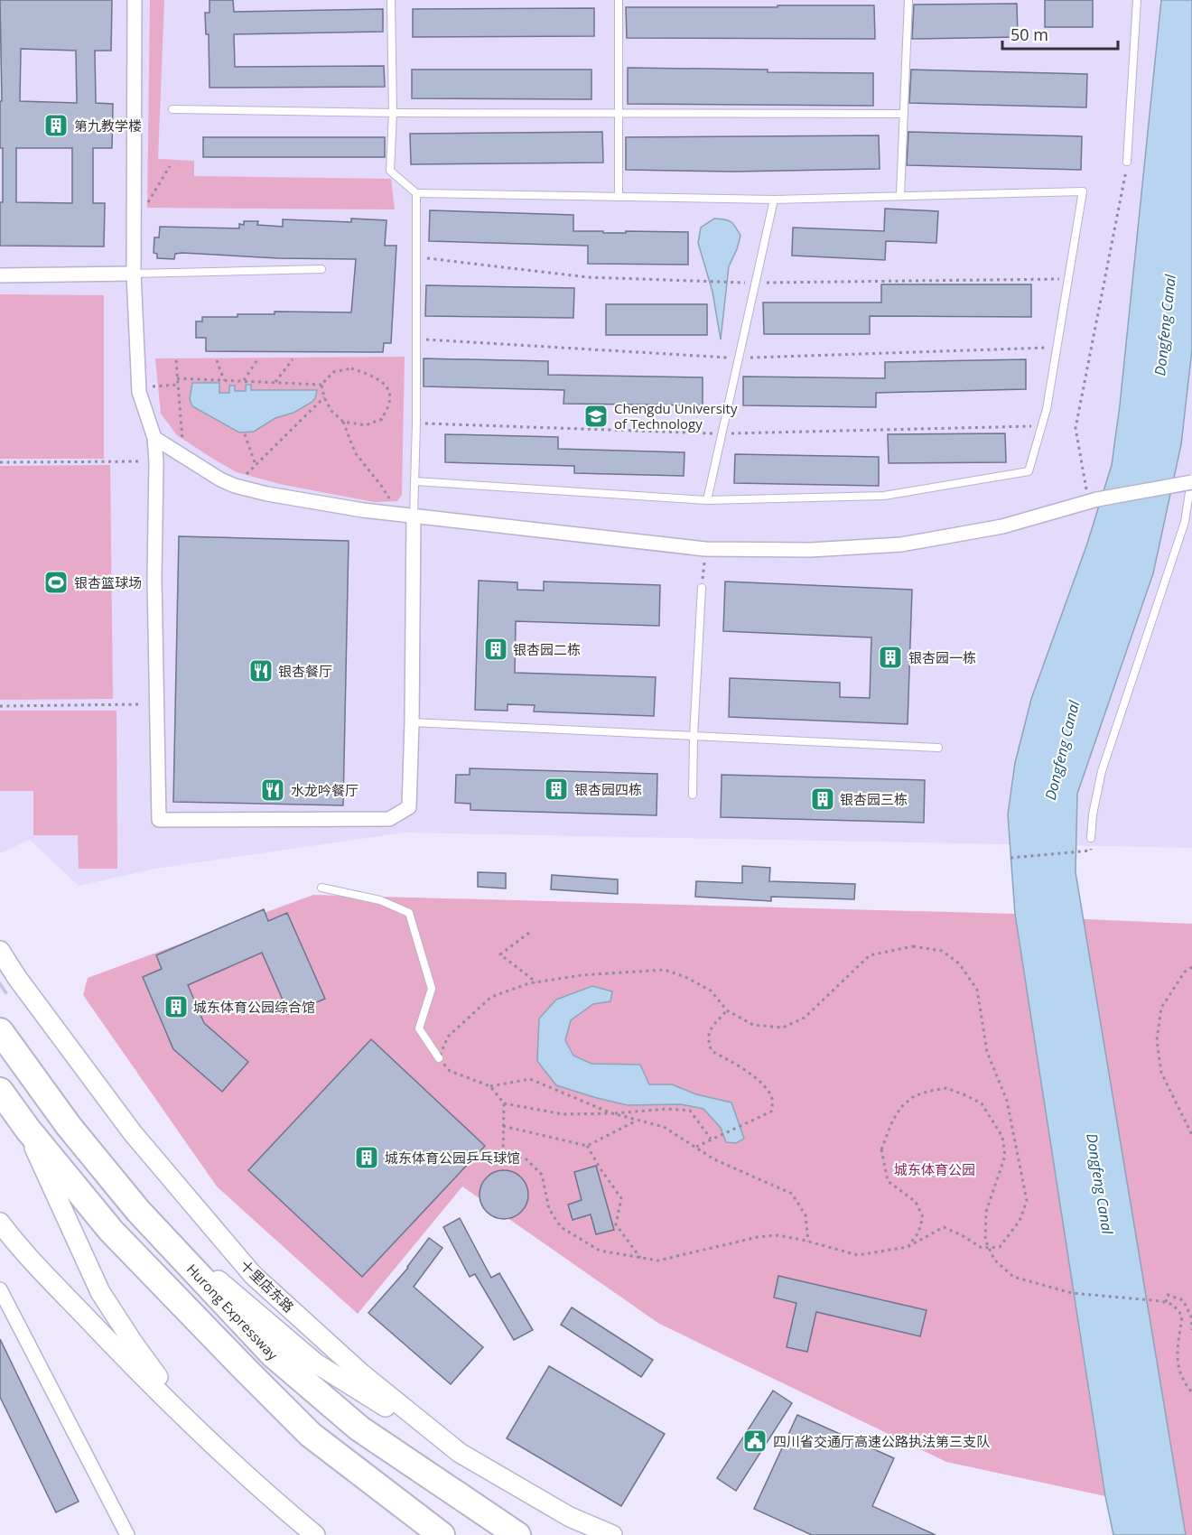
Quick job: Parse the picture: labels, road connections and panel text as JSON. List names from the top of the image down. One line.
{"streets":{"highway":["Hurong Expressway"],"street":["十里店东路"]},"water":["Dongfeng Canal"],"parks":["城东体育公园"],"places":{"building":["第九教学楼","银杏园二栋","银杏园一栋","银杏园四栋","银杏园三栋","城东体育公园综合馆","城东体育公园乒乓球馆"],"school or university":["Chengdu University of Technology"],"sports":["银杏篮球场"],"restaurant":["银杏餐厅","水龙吟餐厅"],"public building":["四川省交通厅高速公路执法第三支队"]},"scale_bar":"50 m"}
